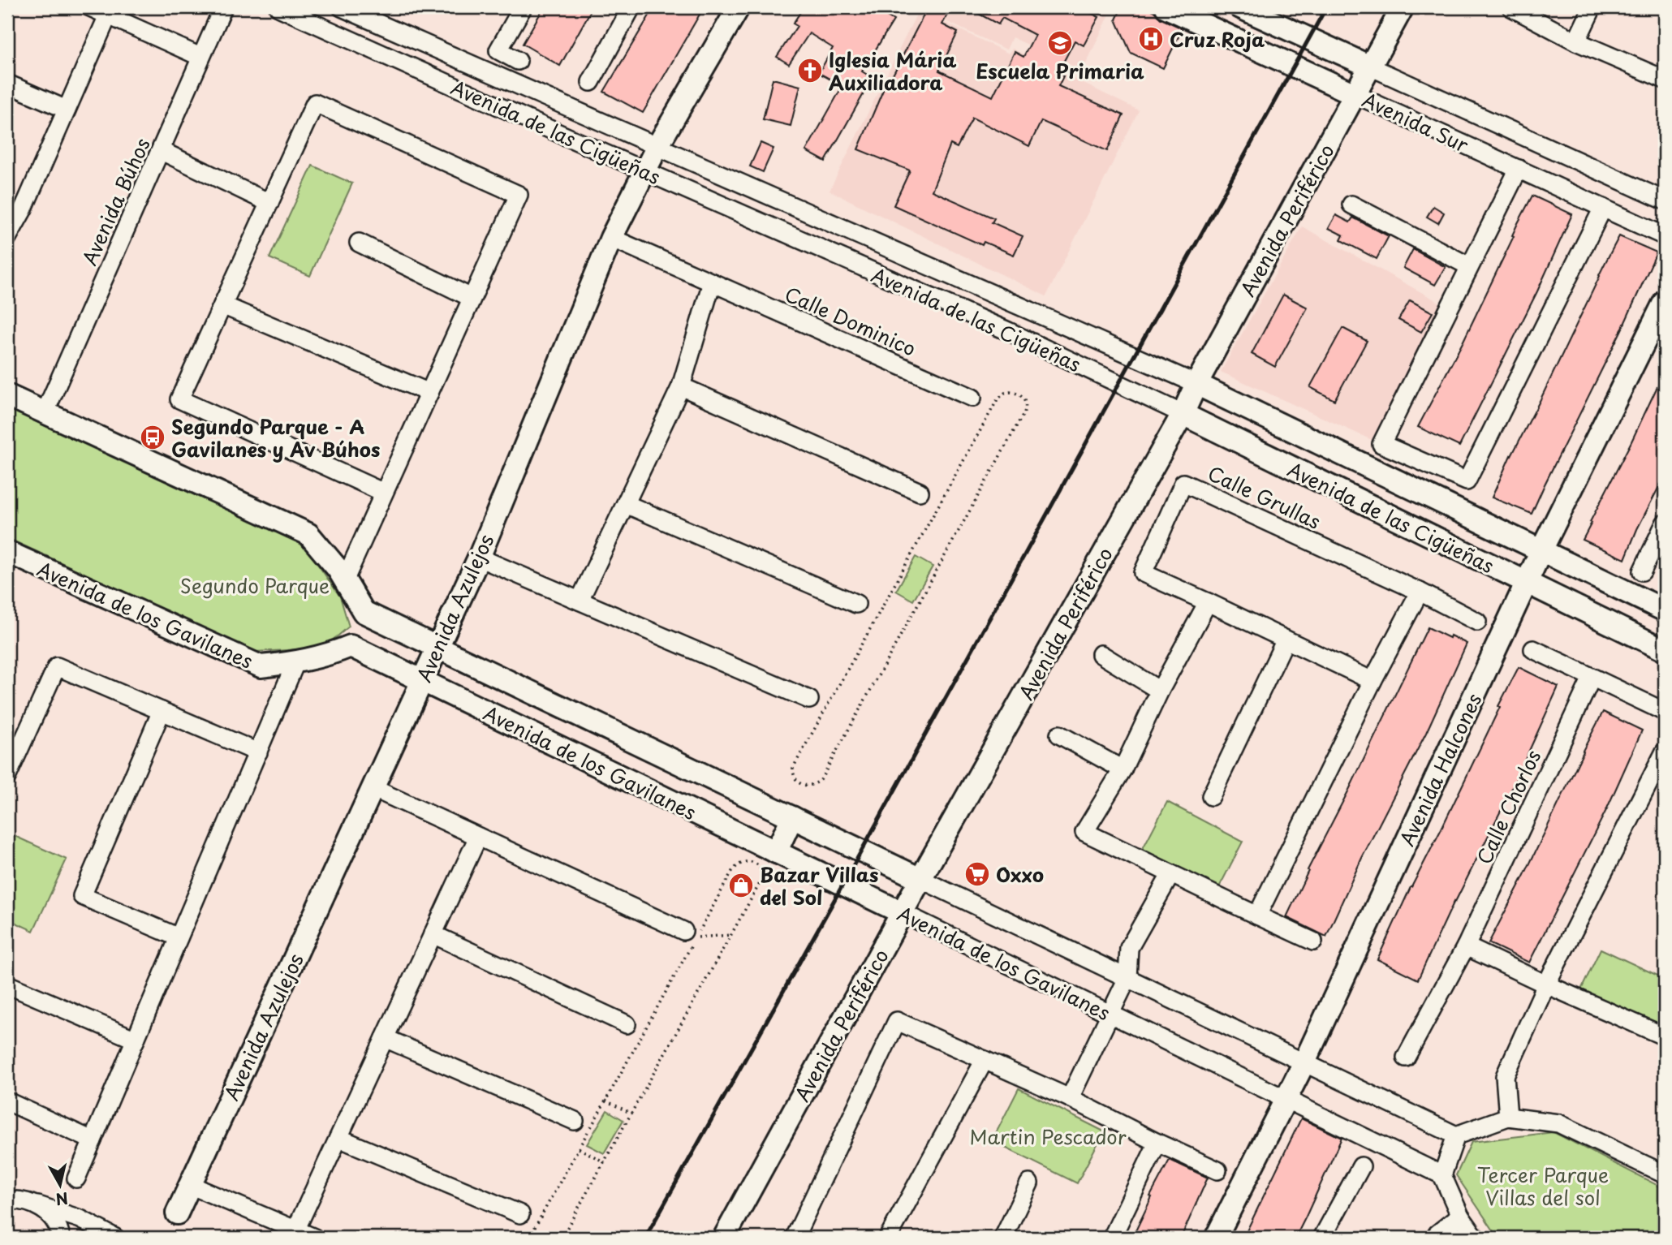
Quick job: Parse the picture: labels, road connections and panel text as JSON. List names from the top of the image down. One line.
{"streets":{"main road":["Avenida Sur","Avenida de las Cigüeñas","Avenida Periférico","Avenida Azulejos","Avenida de los Gavilanes","Avenida Halcones"],"street":["Avenida Búhos","Calle Dominico","Calle Grullas","Calle Chorlos"]},"crossings":[["Avenida Sur","Avenida Periférico"],["Avenida de las Cigüeñas","Avenida Periférico"],["Avenida de las Cigüeñas","Avenida Azulejos"],["Avenida de las Cigüeñas","Avenida Halcones"],["Avenida Periférico","Avenida de los Gavilanes"],["Calle Dominico","Avenida Azulejos"],["Avenida Azulejos","Avenida de los Gavilanes"],["Avenida de los Gavilanes","Avenida Halcones"]],"parks":["Segundo Parque","Martin Pescador","Tercer Parque Villas del sol"],"places":{"hospital":["Cruz Roja"],"school or university":["Escuela Primaria"],"church":["Iglesia Mária Auxiliadora"],"bus stop":["Segundo Parque - A Gavilanes y Av Búhos"],"supermarket":["Oxxo"],"shop":["Bazar Villas del Sol"]},"north":"bottom"}
